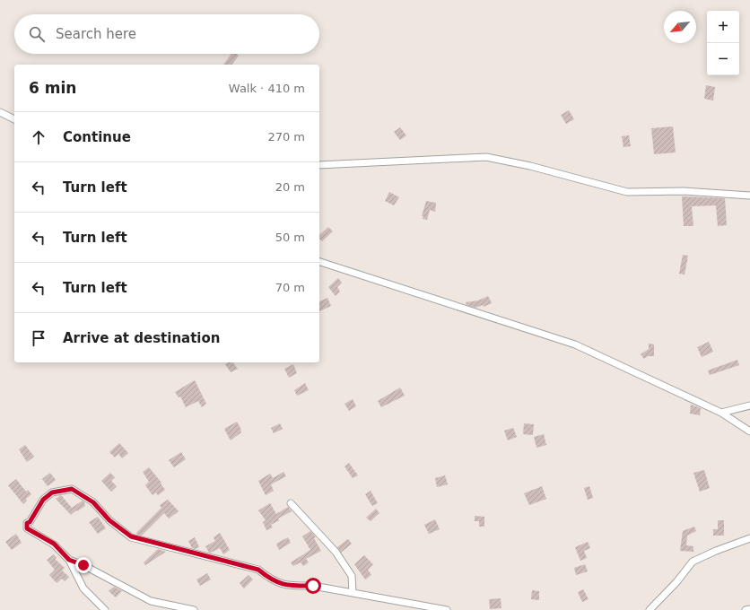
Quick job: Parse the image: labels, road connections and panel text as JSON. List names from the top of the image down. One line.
{"north":"bottom left","page":{"map_buttons":["+","−"],"search":"Search here","heading":["6 min","Walk · 410 m"],"list":[["Continue","270 m"],["Turn left","20 m"],["Turn left","50 m"],["Turn left","70 m"],"Arrive at destination"]}}
